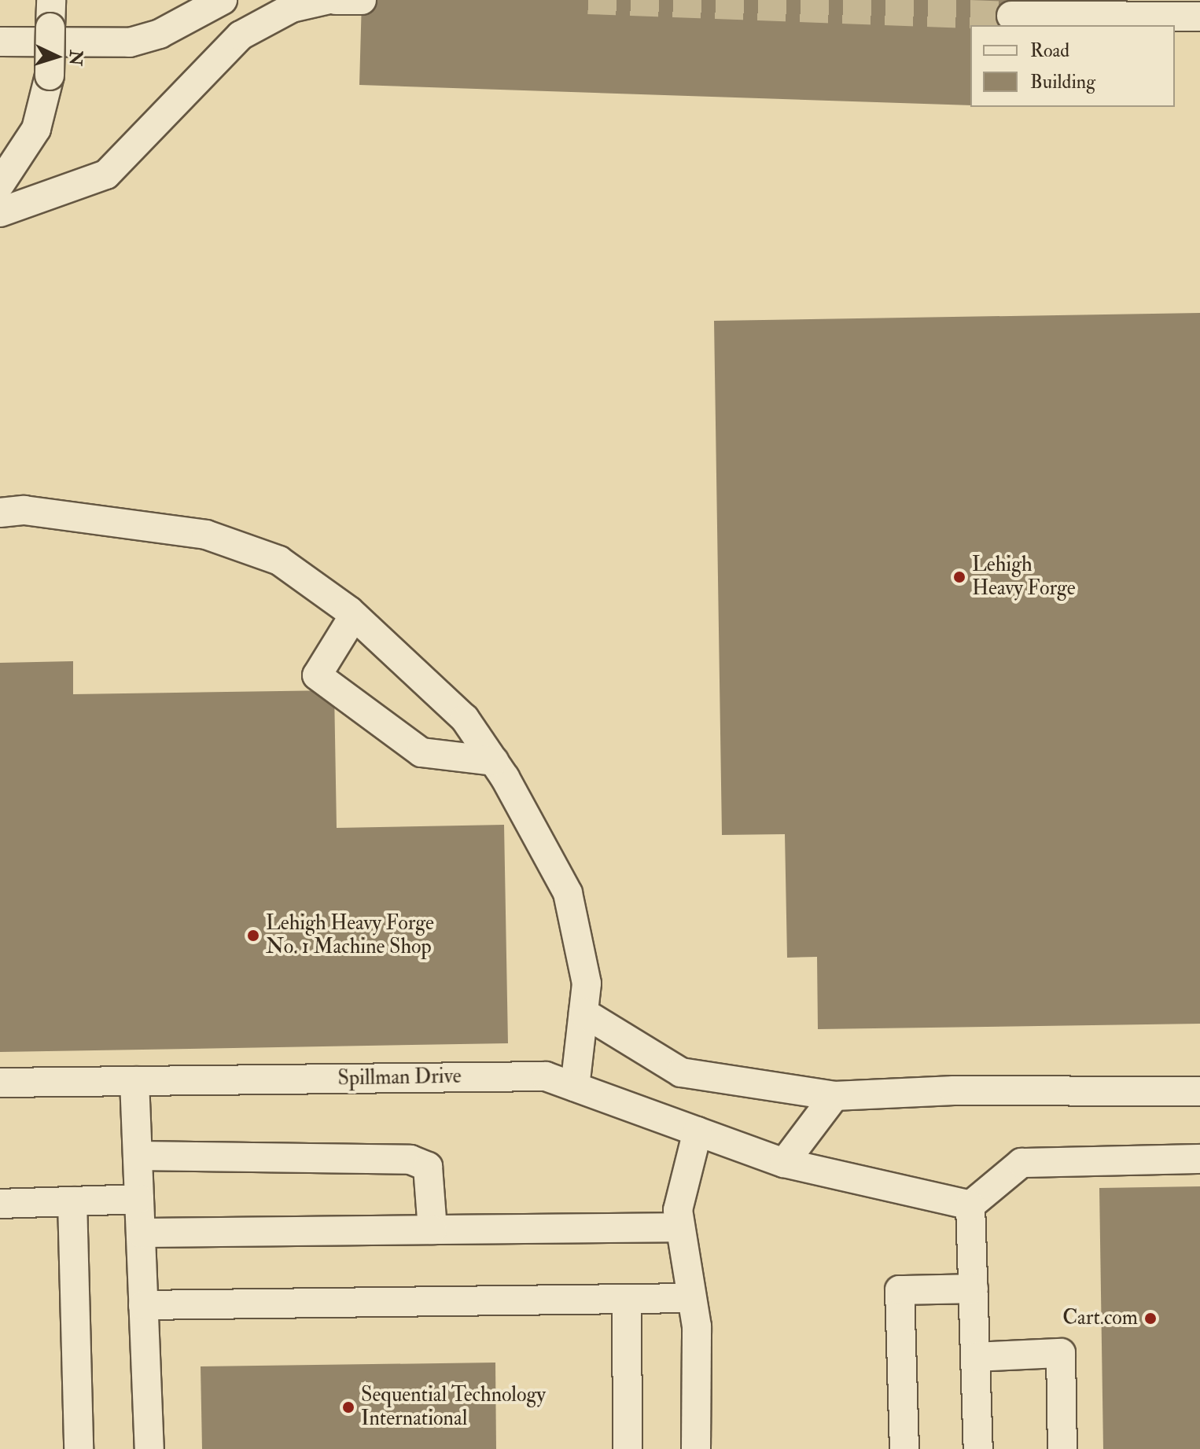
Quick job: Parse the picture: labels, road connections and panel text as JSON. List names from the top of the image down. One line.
{"streets":{"street":["Spillman Drive"]},"places":["Lehigh Heavy Forge","Lehigh Heavy Forge No. 1 Machine Shop","Cart.com","Sequential Technology International"],"legend":["Road","Building"],"north":"right"}
